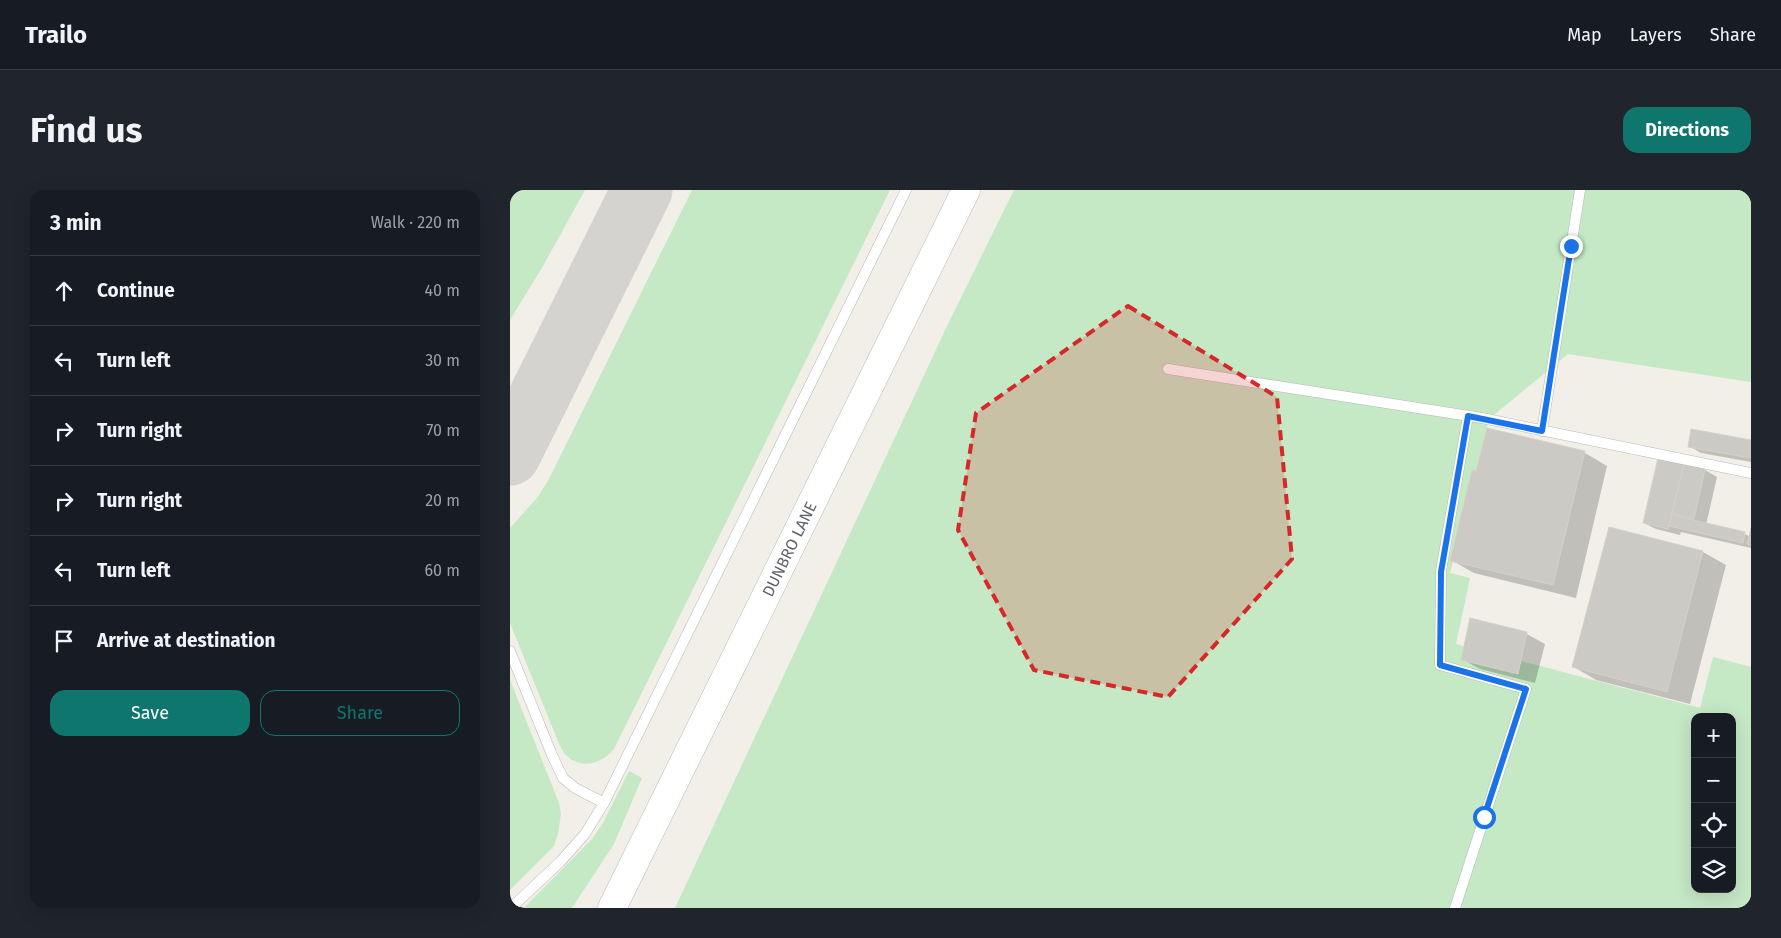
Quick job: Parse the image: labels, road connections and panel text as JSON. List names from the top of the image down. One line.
{"streets":{"main road":["DUNBRO LANE"]},"page":{"header":"Trailo","nav":["Map","Layers","Share"],"buttons":["Directions",["Save","Share"]],"title":"Find us","heading":["3 min","Walk · 220 m"],"list":[["Continue","40 m"],["Turn left","30 m"],["Turn right","70 m"],["Turn right","20 m"],["Turn left","60 m"],"Arrive at destination"],"map_buttons":["+","−"]}}
